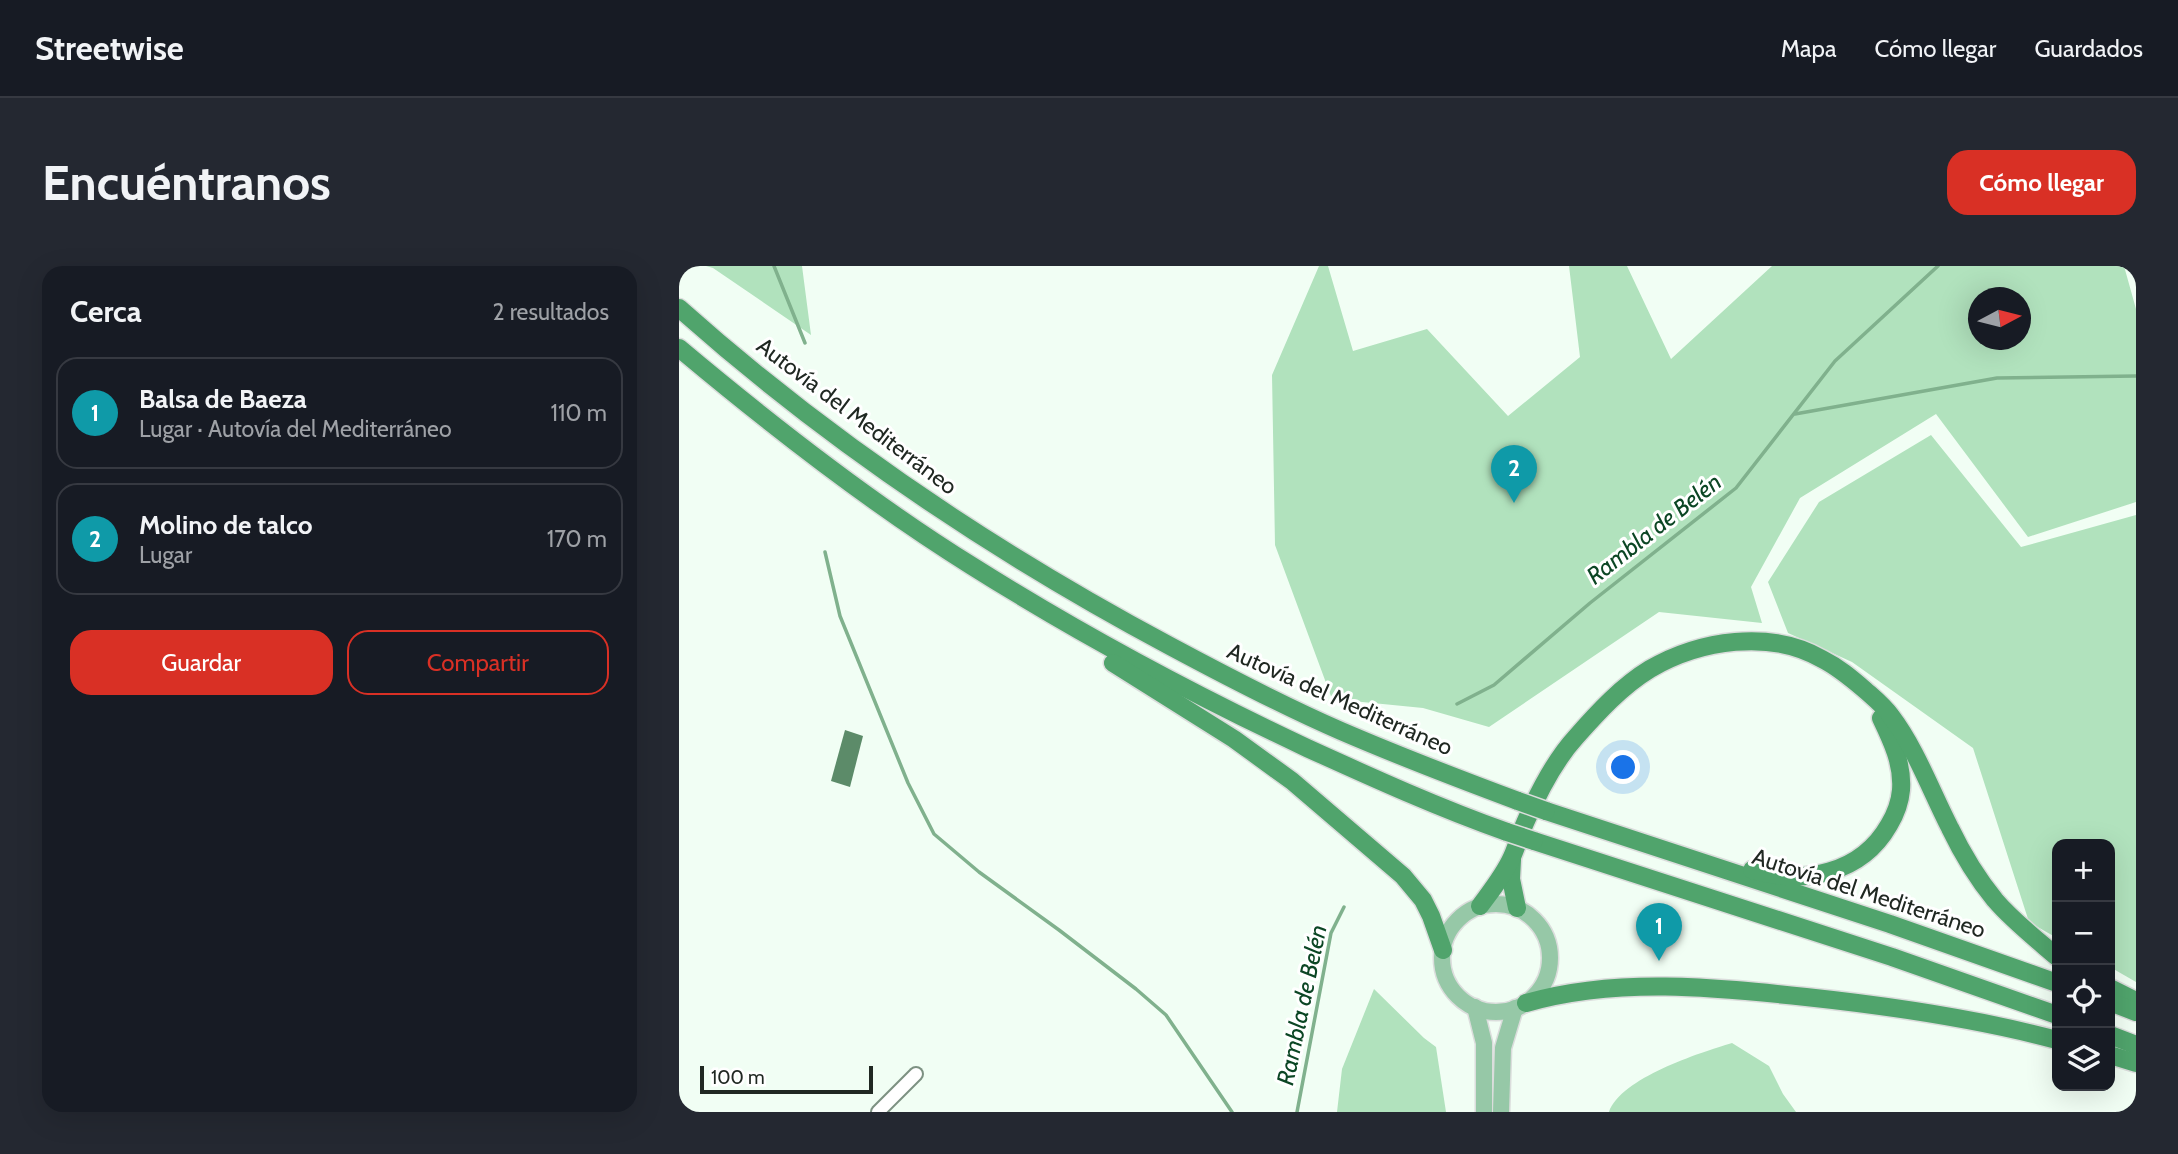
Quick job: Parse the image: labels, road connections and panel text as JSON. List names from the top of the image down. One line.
{"streets":{"highway":["Autovía del Mediterráneo"]},"water":["Rambla de Belén"],"scale_bar":"100 m","north":"right","page":{"header":"Streetwise","nav":["Mapa","Cómo llegar","Guardados"],"buttons":["Cómo llegar",["Guardar","Compartir"]],"title":"Encuéntranos","heading":["Cerca","2 resultados"],"list":[{"mark":"1","name":"Balsa de Baeza","note":"Lugar · Autovía del Mediterráneo","value":"110 m"},{"mark":"2","name":"Molino de talco","note":"Lugar","value":"170 m"}],"pins":["2","1"],"map_buttons":["+","−"],"scale":"100 m"}}
